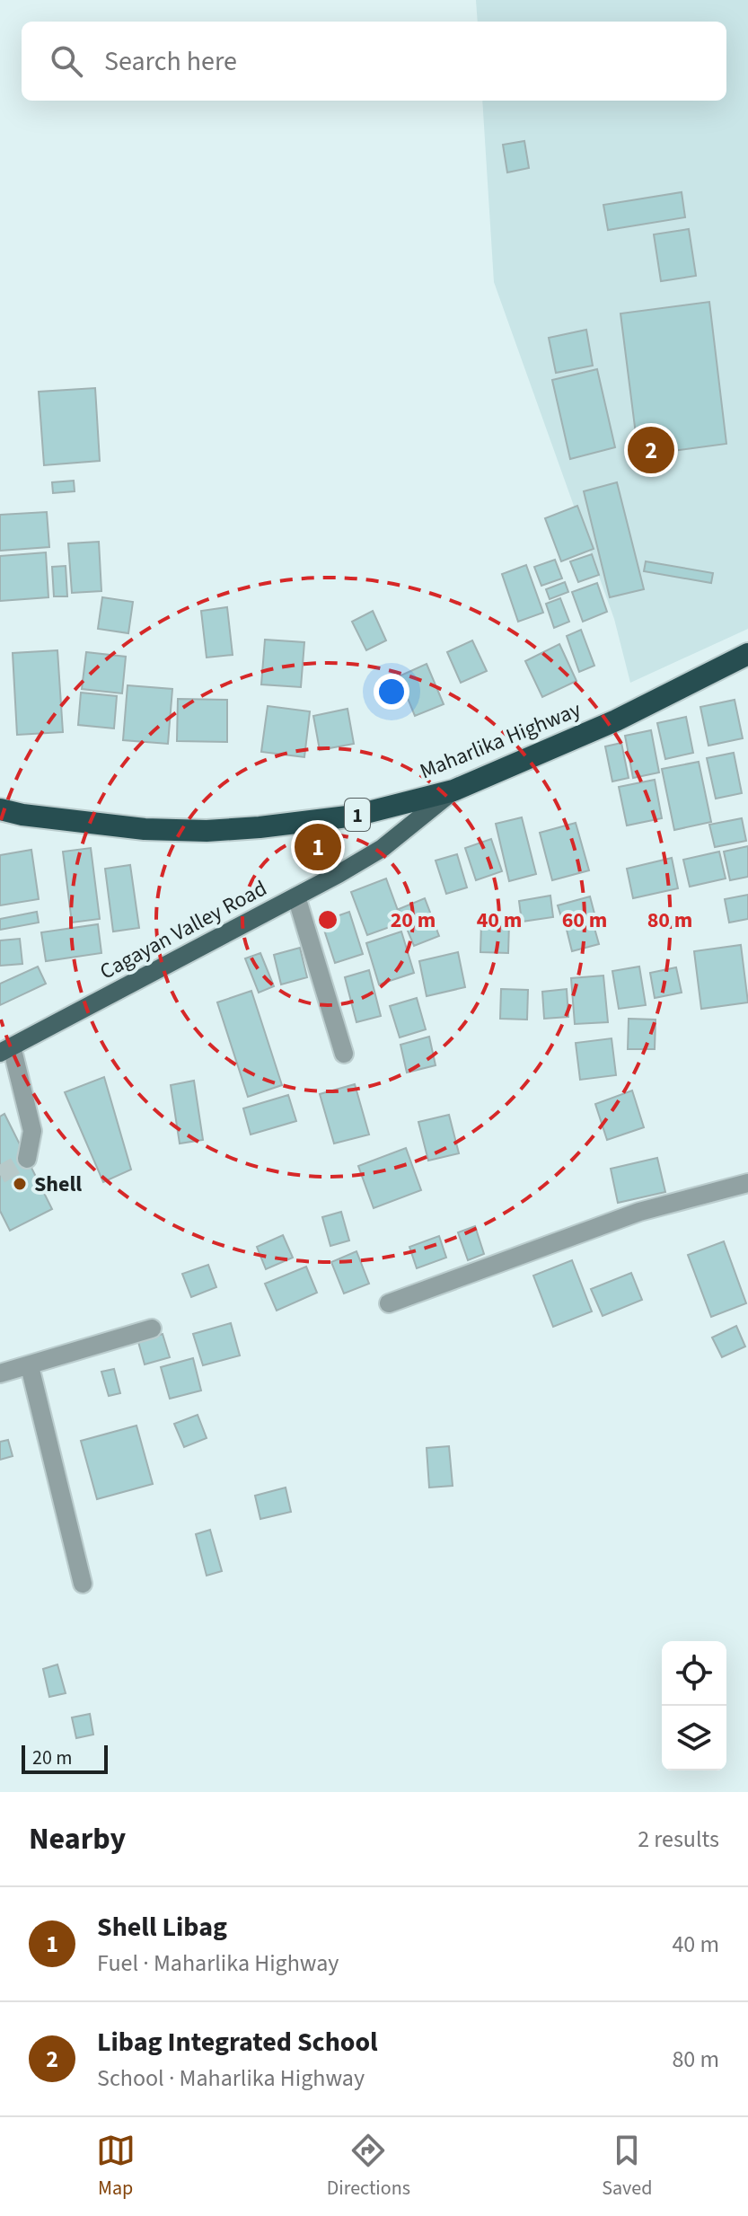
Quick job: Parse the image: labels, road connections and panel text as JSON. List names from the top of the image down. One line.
{"streets":{"highway":["Maharlika Highway","1"],"main road":["Cagayan Valley Road"]},"crossings":[["Maharlika Highway","Cagayan Valley Road"]],"places":["Shell"],"scale_bar":"20 m","page":{"search":"Search here","pins":["2","1"],"scale":"20 m","heading":["Nearby","2 results"],"list":[{"mark":"1","name":"Shell Libag","note":"Fuel · Maharlika Highway","value":"40 m"},{"mark":"2","name":"Libag Integrated School","note":"School · Maharlika Highway","value":"80 m"}],"nav":["Map","Directions","Saved"]},"rings":["20 m","40 m","60 m","80 m"]}
